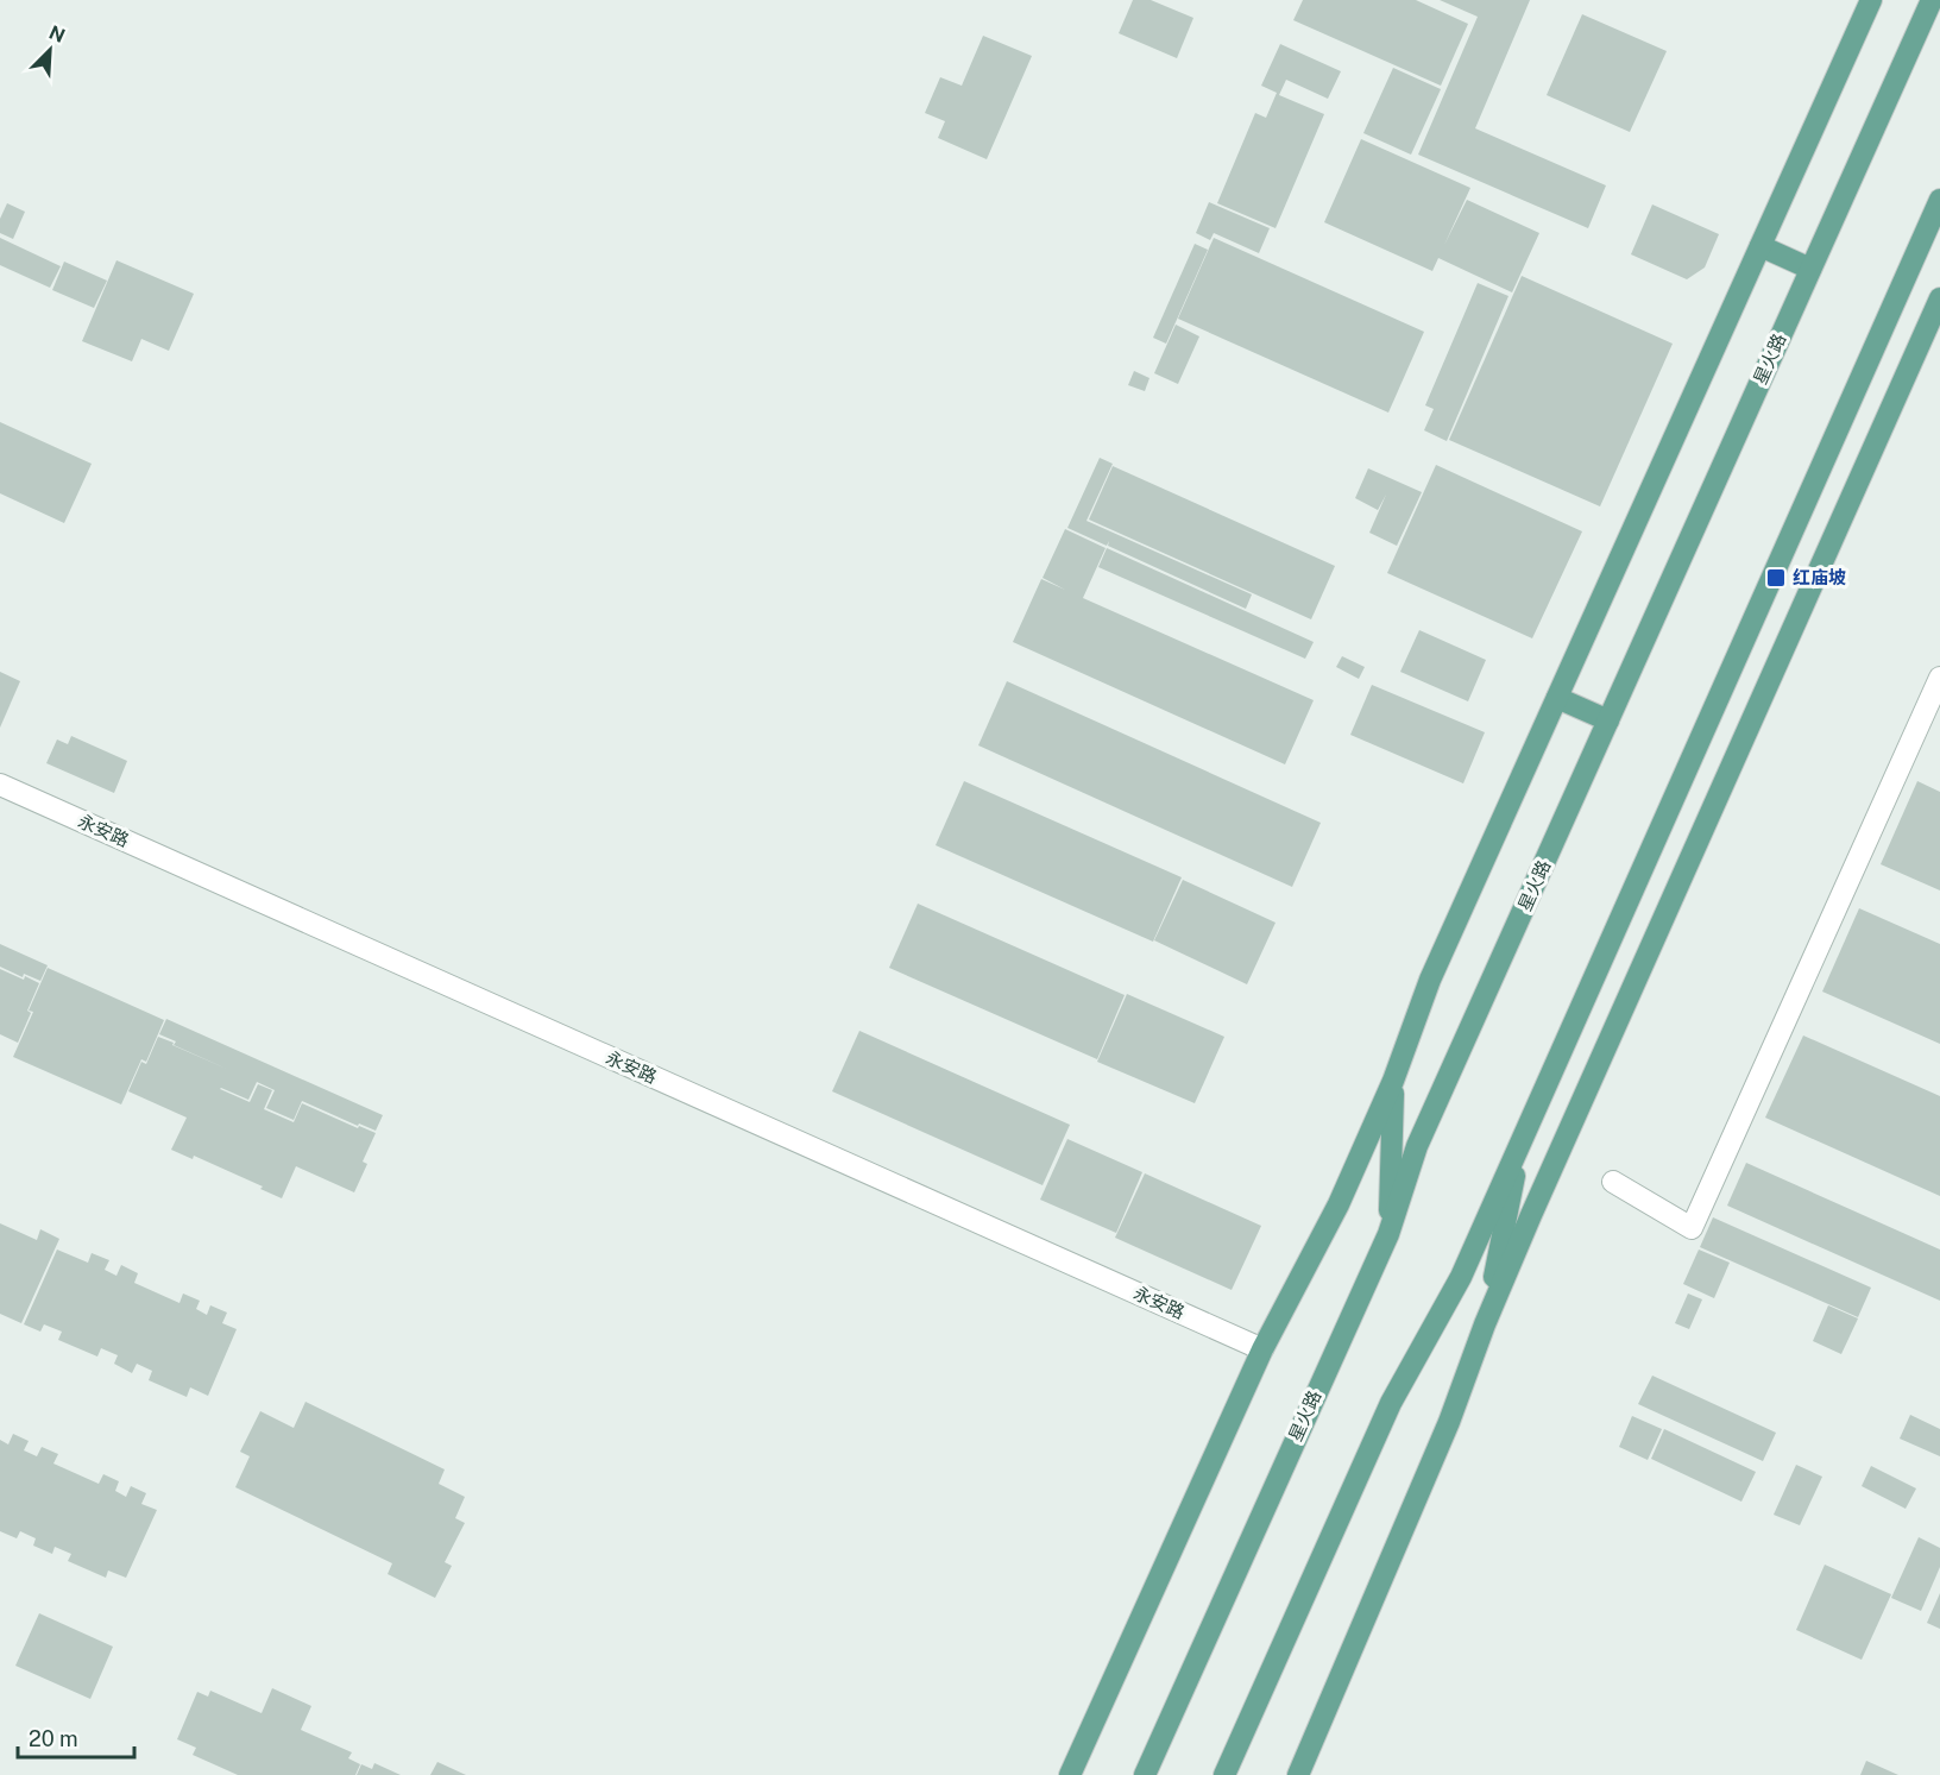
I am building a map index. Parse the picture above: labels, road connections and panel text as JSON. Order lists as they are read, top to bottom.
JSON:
{
  "streets": {
    "main road": ["星火路"],
    "street": ["永安路"]
  },
  "places": {
    "transit": ["红庙坡"]
  },
  "scale_bar": "20 m",
  "north": "top right"
}
